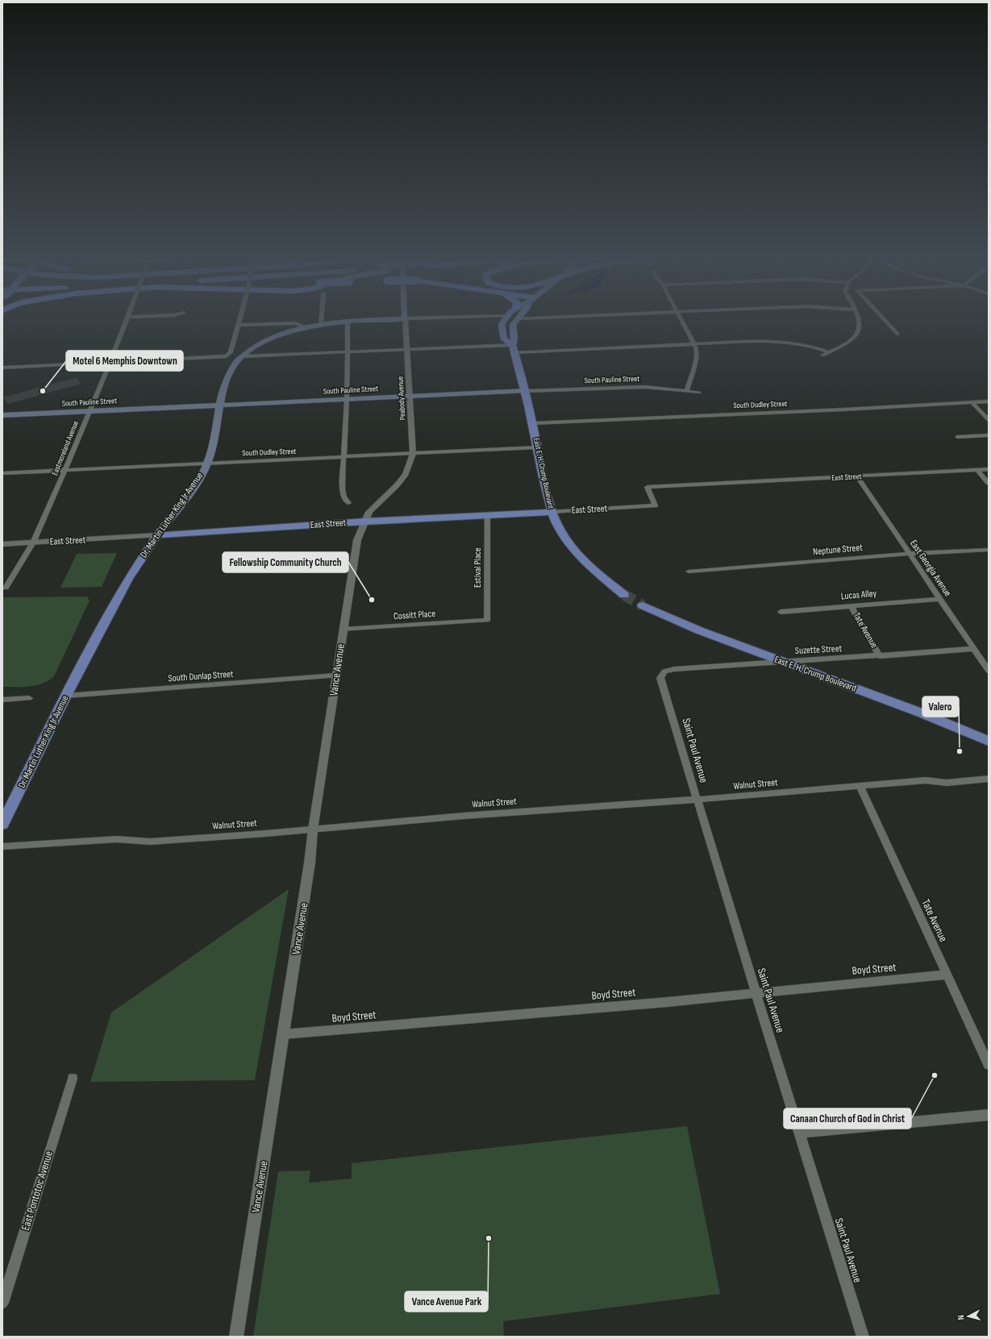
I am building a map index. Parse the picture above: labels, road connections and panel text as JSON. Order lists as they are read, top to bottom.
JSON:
{
  "streets": {
    "main road": [
      "South Pauline Street",
      "East E. H. Crump Boulevard",
      "East Street",
      "Dr. Martin Luther King Jr Avenue"
    ],
    "street": [
      "Peabody Avenue",
      "South Dudley Street",
      "Eastmoreland Avenue",
      "Neptune Street",
      "Estival Place",
      "East Georgia Avenue",
      "Lucas Alley",
      "Cossitt Place",
      "Tate Avenue",
      "Suzette Street",
      "Vance Avenue",
      "South Dunlap Street",
      "Saint Paul Avenue",
      "Walnut Street",
      "Boyd Street",
      "East Pontotoc Avenue"
    ]
  },
  "crossings": [
    ["South Pauline Street", "Peabody Avenue"],
    ["South Pauline Street", "Eastmoreland Avenue"],
    ["South Pauline Street", "East E. H. Crump Boulevard"],
    ["South Pauline Street", "Dr. Martin Luther King Jr Avenue"],
    ["Peabody Avenue", "South Dudley Street"],
    ["Peabody Avenue", "East Street"],
    ["Peabody Avenue", "Dr. Martin Luther King Jr Avenue"],
    ["Peabody Avenue", "Vance Avenue"],
    ["South Dudley Street", "Eastmoreland Avenue"],
    ["South Dudley Street", "East E. H. Crump Boulevard"],
    ["South Dudley Street", "Dr. Martin Luther King Jr Avenue"],
    ["Eastmoreland Avenue", "East Street"],
    ["East E. H. Crump Boulevard", "East Street"],
    ["East E. H. Crump Boulevard", "Suzette Street"],
    ["East Street", "Dr. Martin Luther King Jr Avenue"],
    ["East Street", "Estival Place"],
    ["East Street", "East Georgia Avenue"],
    ["East Street", "Vance Avenue"],
    ["Dr. Martin Luther King Jr Avenue", "South Dunlap Street"],
    ["Neptune Street", "East Georgia Avenue"],
    ["Estival Place", "Cossitt Place"],
    ["East Georgia Avenue", "Lucas Alley"],
    ["East Georgia Avenue", "Suzette Street"],
    ["Lucas Alley", "Tate Avenue"],
    ["Cossitt Place", "Vance Avenue"],
    ["Tate Avenue", "Suzette Street"],
    ["Tate Avenue", "Walnut Street"],
    ["Tate Avenue", "Boyd Street"],
    ["Suzette Street", "Saint Paul Avenue"],
    ["Vance Avenue", "South Dunlap Street"],
    ["Vance Avenue", "Walnut Street"],
    ["Vance Avenue", "Boyd Street"],
    ["Saint Paul Avenue", "Walnut Street"],
    ["Saint Paul Avenue", "Boyd Street"]
  ],
  "places": [
    "Motel 6 Memphis Downtown",
    "Fellowship Community Church",
    "Valero",
    "Canaan Church of God in Christ",
    "Vance Avenue Park"
  ],
  "north": "left"
}
